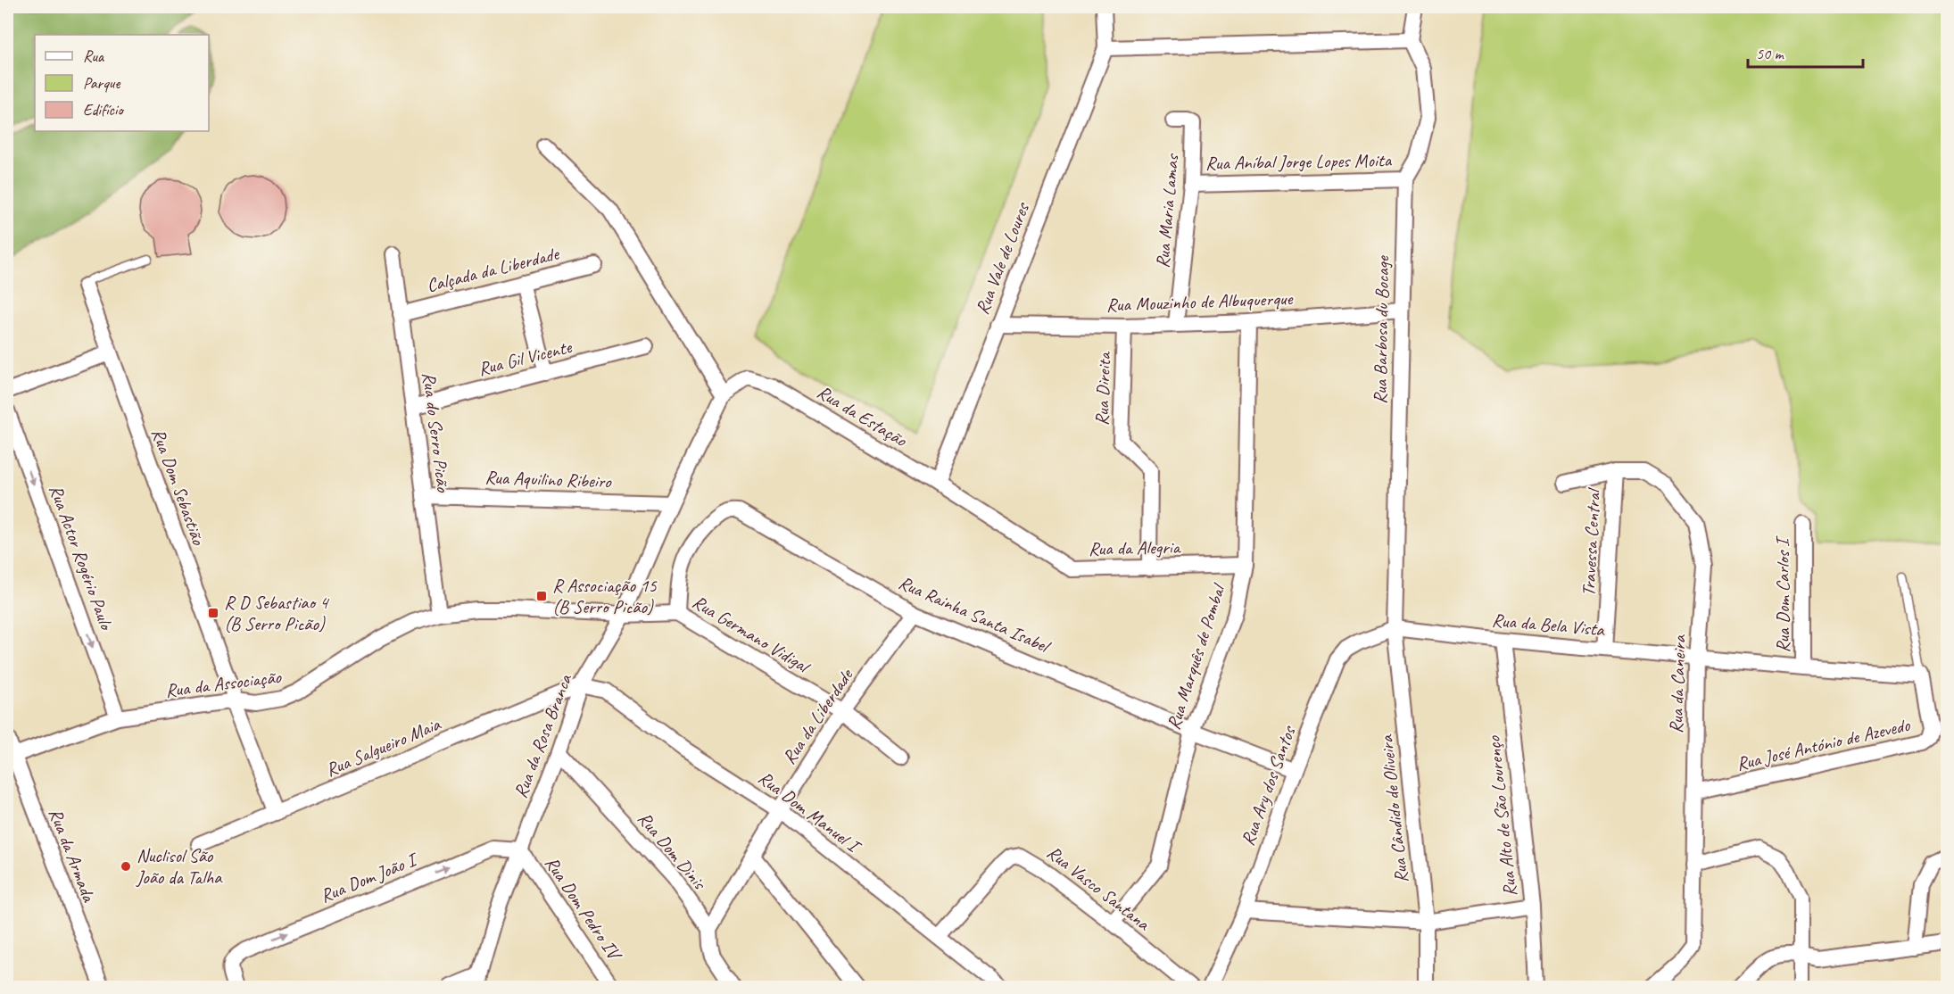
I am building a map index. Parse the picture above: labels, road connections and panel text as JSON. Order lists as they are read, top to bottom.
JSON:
{
  "streets": {
    "street": [
      "Rua Aníbal Jorge Lopes Moita",
      "Rua Maria Lamas",
      "Rua Vale de Loures",
      "Calçada da Liberdade",
      "Rua Mouzinho de Albuquerque",
      "Rua Barbosa du Bocage",
      "Rua Gil Vicente",
      "Rua Direita",
      "Rua da Estação",
      "Rua do Serro Picão",
      "Rua Aquilino Ribeiro",
      "Rua Dom Sebastião",
      "Travessa Central",
      "Rua da Alegria",
      "Rua Actor Rogério Paulo",
      "Rua Dom Carlos I",
      "Rua Rainha Santa Isabel",
      "Rua da Bela Vista",
      "Rua Germano Vidigal",
      "Rua Marquês de Pombal",
      "Rua da Associação",
      "Rua da Caneira",
      "Rua da Liberdade",
      "Rua da Rosa Branca",
      "Rua José António de Azevedo",
      "Rua Salgueiro Maia",
      "Rua Ary dos Santos",
      "Rua Cândido de Oliveira",
      "Rua Dom Manuel I",
      "Rua Alto de São Lourenço",
      "Rua Dom Dinis",
      "Rua da Armada",
      "Rua Dom João I",
      "Rua Vasco Santana",
      "Rua Dom Pedro IV"
    ]
  },
  "crossings": [
    ["Rua Aníbal Jorge Lopes Moita", "Rua Maria Lamas"],
    ["Rua Aníbal Jorge Lopes Moita", "Rua Barbosa du Bocage"],
    ["Rua Maria Lamas", "Rua Mouzinho de Albuquerque"],
    ["Rua Vale de Loures", "Rua Mouzinho de Albuquerque"],
    ["Rua Vale de Loures", "Rua da Estação"],
    ["Calçada da Liberdade", "Rua do Serro Picão"],
    ["Rua Mouzinho de Albuquerque", "Rua Barbosa du Bocage"],
    ["Rua Mouzinho de Albuquerque", "Rua Direita"],
    ["Rua Mouzinho de Albuquerque", "Rua Marquês de Pombal"],
    ["Rua Barbosa du Bocage", "Rua da Bela Vista"],
    ["Rua Barbosa du Bocage", "Rua Ary dos Santos"],
    ["Rua Barbosa du Bocage", "Rua Cândido de Oliveira"],
    ["Rua Gil Vicente", "Rua do Serro Picão"],
    ["Rua Direita", "Rua da Alegria"],
    ["Rua da Estação", "Rua da Alegria"],
    ["Rua da Estação", "Rua da Rosa Branca"],
    ["Rua do Serro Picão", "Rua Aquilino Ribeiro"],
    ["Rua do Serro Picão", "Rua da Associação"],
    ["Rua Aquilino Ribeiro", "Rua da Rosa Branca"],
    ["Rua Dom Sebastião", "Rua da Associação"],
    ["Rua Dom Sebastião", "Rua Salgueiro Maia"],
    ["Travessa Central", "Rua da Bela Vista"],
    ["Travessa Central", "Rua da Caneira"],
    ["Rua da Alegria", "Rua Marquês de Pombal"],
    ["Rua Actor Rogério Paulo", "Rua da Associação"],
    ["Rua Rainha Santa Isabel", "Rua Germano Vidigal"],
    ["Rua Rainha Santa Isabel", "Rua Marquês de Pombal"],
    ["Rua Rainha Santa Isabel", "Rua da Liberdade"],
    ["Rua Rainha Santa Isabel", "Rua Ary dos Santos"],
    ["Rua da Bela Vista", "Rua da Caneira"],
    ["Rua da Bela Vista", "Rua Ary dos Santos"],
    ["Rua da Bela Vista", "Rua Cândido de Oliveira"],
    ["Rua da Bela Vista", "Rua Alto de São Lourenço"],
    ["Rua Germano Vidigal", "Rua da Associação"],
    ["Rua Germano Vidigal", "Rua da Liberdade"],
    ["Rua Germano Vidigal", "Rua da Rosa Branca"],
    ["Rua Marquês de Pombal", "Rua Vasco Santana"],
    ["Rua da Associação", "Rua da Rosa Branca"],
    ["Rua da Associação", "Rua da Armada"],
    ["Rua da Caneira", "Rua José António de Azevedo"],
    ["Rua da Liberdade", "Rua Dom Manuel I"],
    ["Rua da Liberdade", "Rua Dom Dinis"],
    ["Rua da Rosa Branca", "Rua Salgueiro Maia"],
    ["Rua da Rosa Branca", "Rua Dom Manuel I"],
    ["Rua da Rosa Branca", "Rua Dom Dinis"],
    ["Rua da Rosa Branca", "Rua Dom João I"],
    ["Rua da Rosa Branca", "Rua Dom Pedro IV"],
    ["Rua Salgueiro Maia", "Rua Dom Manuel I"],
    ["Rua Ary dos Santos", "Rua Cândido de Oliveira"],
    ["Rua Dom Manuel I", "Rua Vasco Santana"],
    ["Rua Dom João I", "Rua Dom Pedro IV"]
  ],
  "one_way": ["Rua Actor Rogério Paulo", "Rua Dom João I"],
  "places": {
    "transit": ["R Associação 15 (B Serro Picão)", "R D Sebastiao 4 (B Serro Picão)"],
    "other": ["Nuclisol São João da Talha"]
  },
  "legend": ["Rua", "Parque", "Edifício"],
  "scale_bar": "50 m"
}
